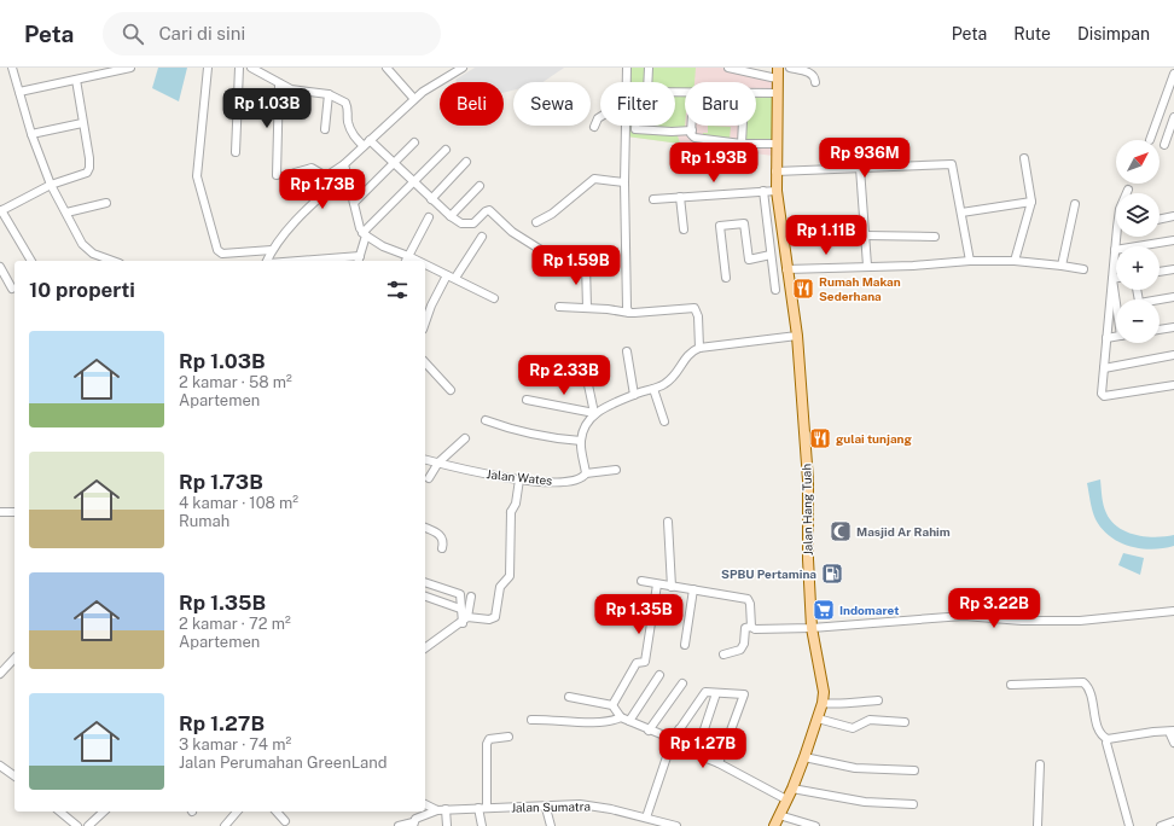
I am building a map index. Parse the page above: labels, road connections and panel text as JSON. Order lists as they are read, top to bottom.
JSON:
{
  "streets": {
    "main road": ["Jalan Hang Tuah"],
    "street": ["Jalan Wates", "Jalan Sumatra"]
  },
  "places": {
    "restaurant": ["Rumah Makan Sederhana", "gulai tunjang"],
    "mosque": ["Masjid Ar Rahim"],
    "fuel station": ["SPBU Pertamina"],
    "supermarket": ["Indomaret"]
  },
  "north": "top right",
  "page": {
    "header": "Peta",
    "search": "Cari di sini",
    "nav": ["Peta", "Rute", "Disimpan"],
    "chip": [
      "Beli",
      "Sewa",
      "Filter",
      "Baru"
    ],
    "price": [
      "Rp 1.03B",
      "Rp 936M",
      "Rp 1.93B",
      "Rp 1.73B",
      "Rp 1.11B",
      "Rp 1.59B",
      "Rp 2.33B",
      "Rp 3.22B",
      "Rp 1.35B",
      "Rp 1.27B"
    ],
    "map_buttons": ["+", "−"],
    "heading": "10 properti",
    "list": [
      {
        "name": "Rp 1.03B",
        "note": "2 kamar · 58 m² · Apartemen"
      },
      {
        "name": "Rp 1.73B",
        "note": "4 kamar · 108 m² · Rumah"
      },
      {
        "name": "Rp 1.35B",
        "note": "2 kamar · 72 m² · Apartemen"
      },
      {
        "name": "Rp 1.27B",
        "note": "3 kamar · 74 m² · Jalan Perumahan GreenLand"
      }
    ]
  }
}
